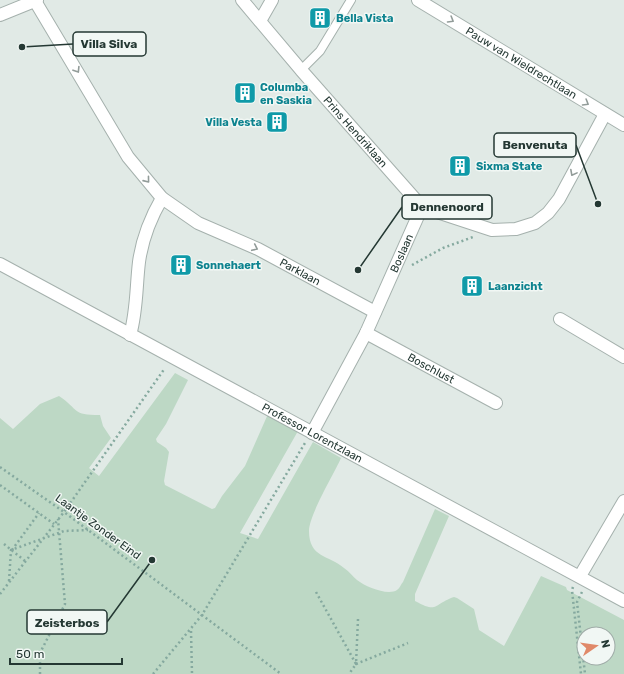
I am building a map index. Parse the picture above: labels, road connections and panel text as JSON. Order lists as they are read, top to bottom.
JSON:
{
  "streets": {
    "street": [
      "Pauw van Wieldrechtlaan",
      "Prins Hendriklaan",
      "Boslaan",
      "Parklaan",
      "Boschlust",
      "Professor Lorentzlaan"
    ],
    "path": ["Laantje Zonder Eind"]
  },
  "crossings": [
    ["Prins Hendriklaan", "Boslaan"],
    ["Boslaan", "Parklaan"],
    ["Boslaan", "Boschlust"],
    ["Boslaan", "Professor Lorentzlaan"]
  ],
  "one_way": ["Pauw van Wieldrechtlaan", "Parklaan"],
  "places": {
    "building": [
      "Bella Vista",
      "Columba en Saskia",
      "Villa Vesta",
      "Sixma State",
      "Sonnehaert",
      "Laanzicht"
    ],
    "other": [
      "Villa Silva",
      "Benvenuta",
      "Dennenoord",
      "Zeisterbos"
    ]
  },
  "scale_bar": "50 m",
  "north": "right"
}
